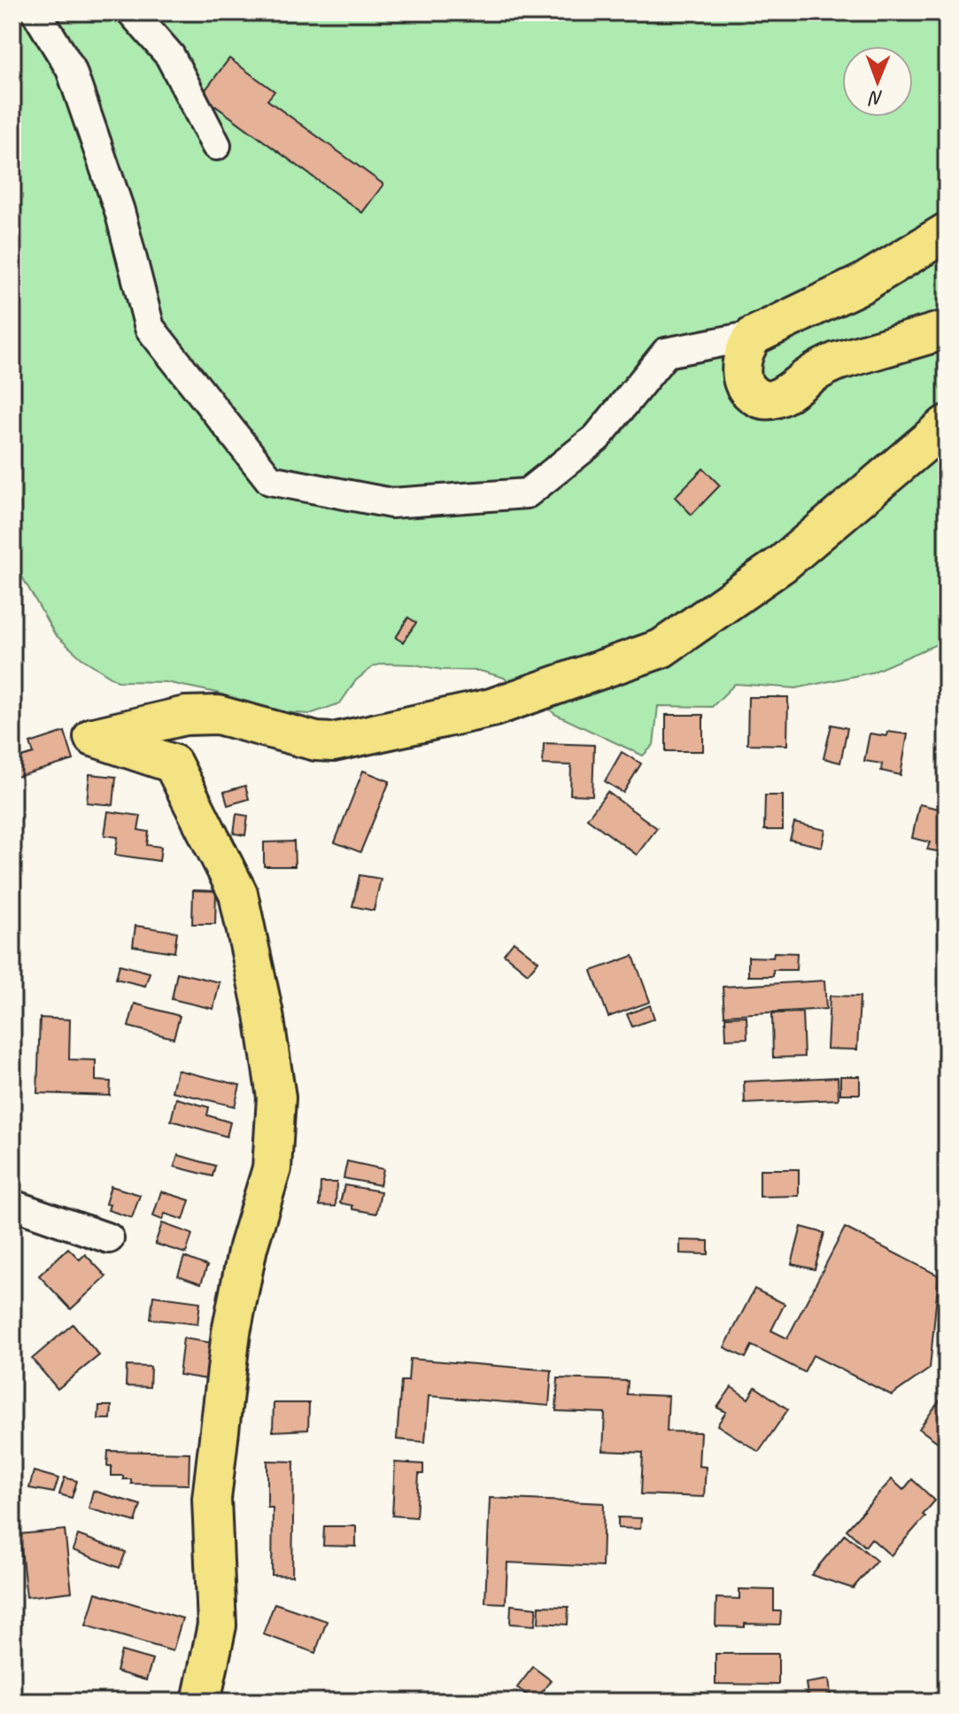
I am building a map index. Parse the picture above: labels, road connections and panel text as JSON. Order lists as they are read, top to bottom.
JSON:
{
  "north": "bottom"
}
